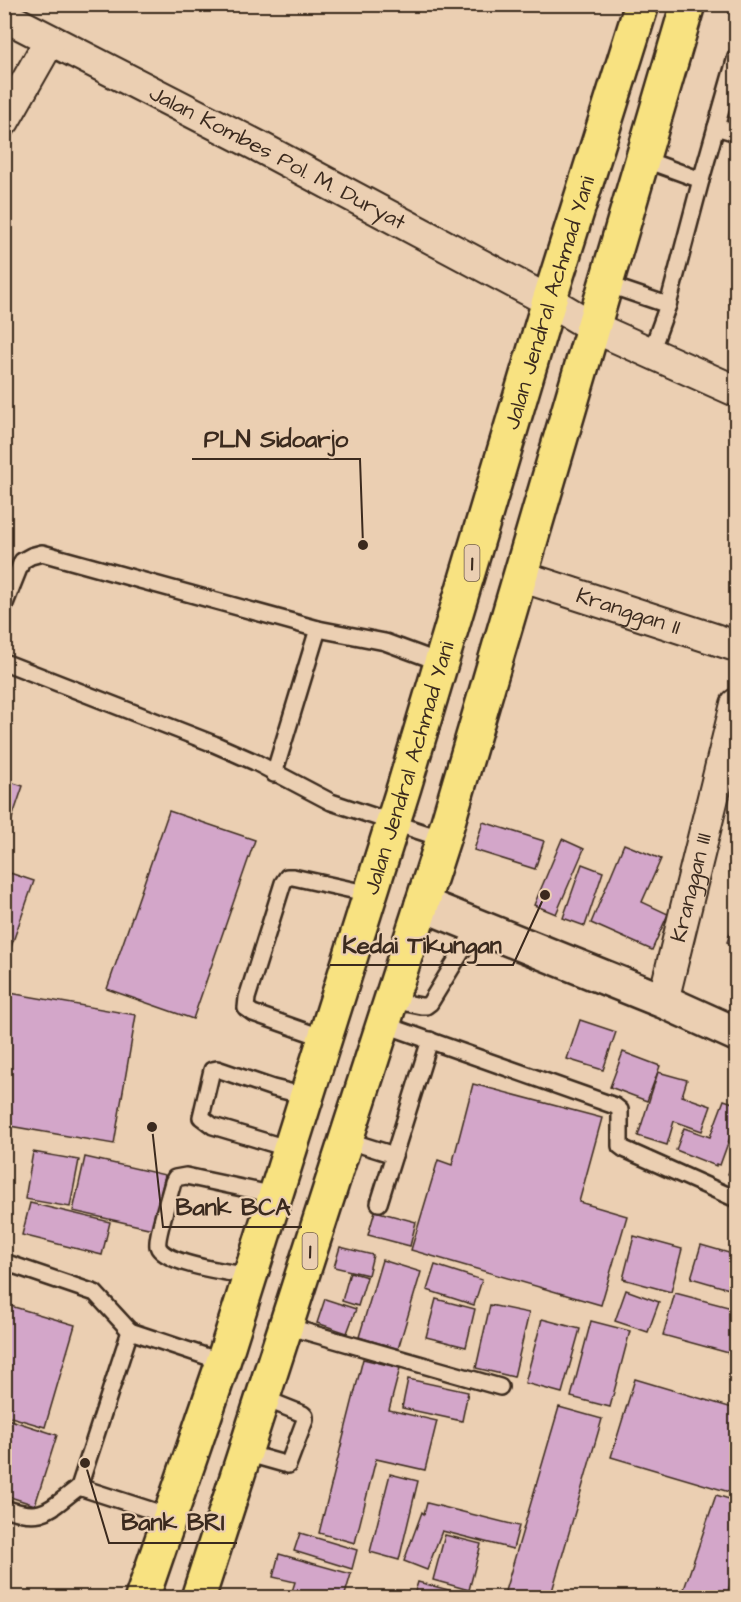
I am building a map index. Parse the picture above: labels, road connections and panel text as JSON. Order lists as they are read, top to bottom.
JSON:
{
  "streets": {
    "highway": ["Jalan Jendral Achmad Yani", "1"],
    "street": ["Jalan Kombes Pol. M. Duryat", "Kranggan II", "Kranggan III"]
  },
  "crossings": [
    ["Jalan Kombes Pol. M. Duryat", "Jalan Jendral Achmad Yani"],
    ["Jalan Kombes Pol. M. Duryat", "1"],
    ["1", "Kranggan II"]
  ],
  "places": [
    "PLN Sidoarjo",
    "Kedai Tikungan",
    "Bank BCA",
    "Bank BRI"
  ]
}
